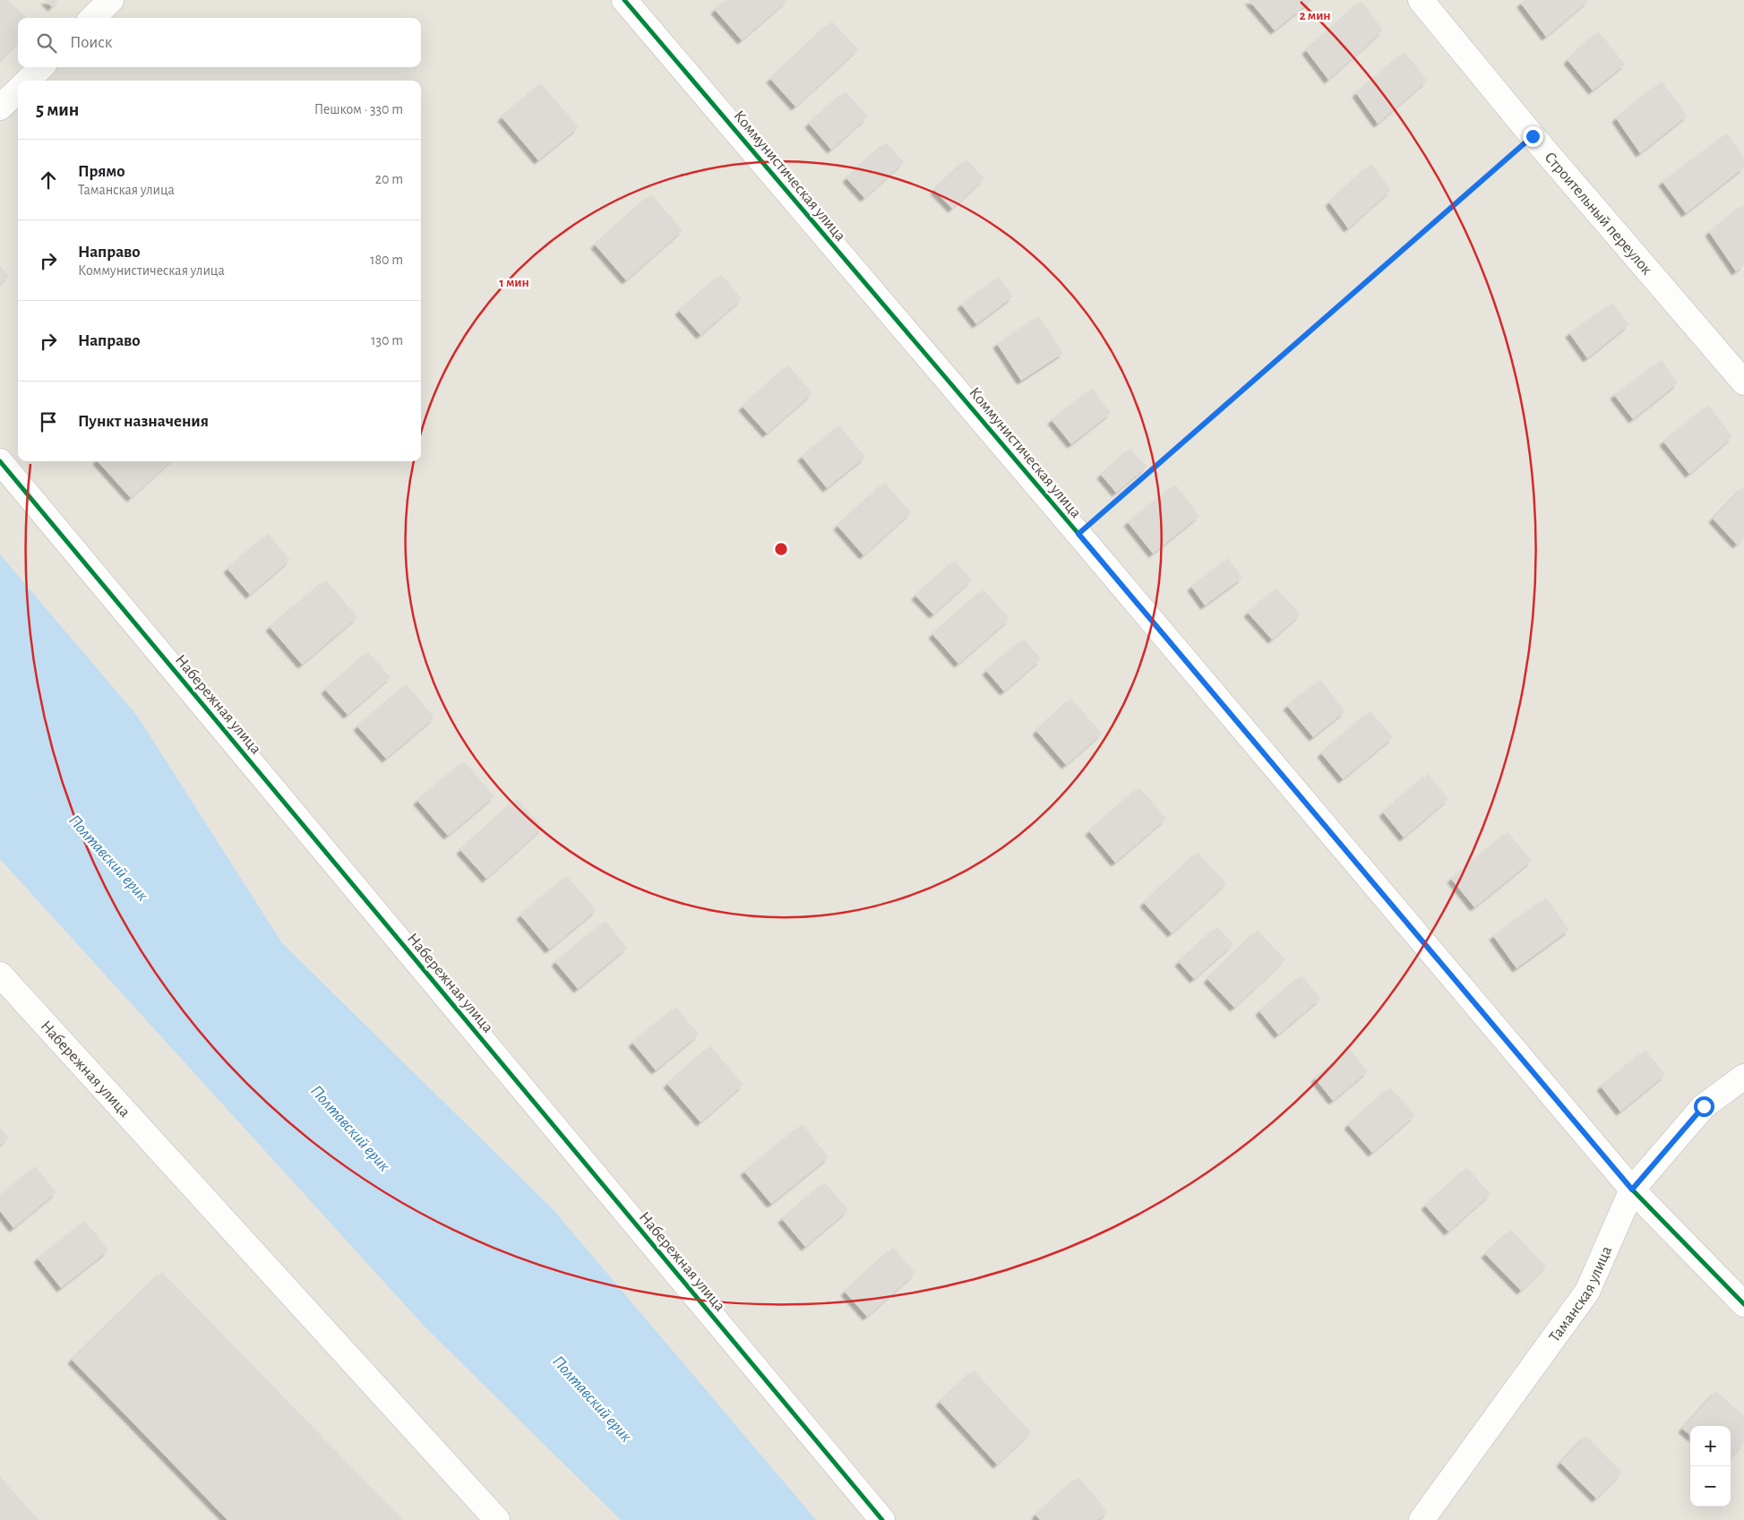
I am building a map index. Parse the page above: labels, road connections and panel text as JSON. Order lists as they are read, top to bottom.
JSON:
{
  "streets": {
    "street": [
      "Коммунистическая улица",
      "Строительный переулок",
      "Набережная улица",
      "Таманская улица"
    ]
  },
  "crossings": [
    ["Коммунистическая улица", "Таманская улица"]
  ],
  "water": ["Полтавский ерик"],
  "page": {
    "search": "Поиск",
    "heading": ["5 мин", "Пешком · 330 m"],
    "list": [
      ["Прямо", "Таманская улица", "20 m"],
      ["Направо", "Коммунистическая улица", "180 m"],
      ["Направо", "130 m"],
      "Пункт назначения"
    ],
    "map_buttons": ["+", "−"]
  },
  "rings": ["2 мин", "1 мин"]
}
